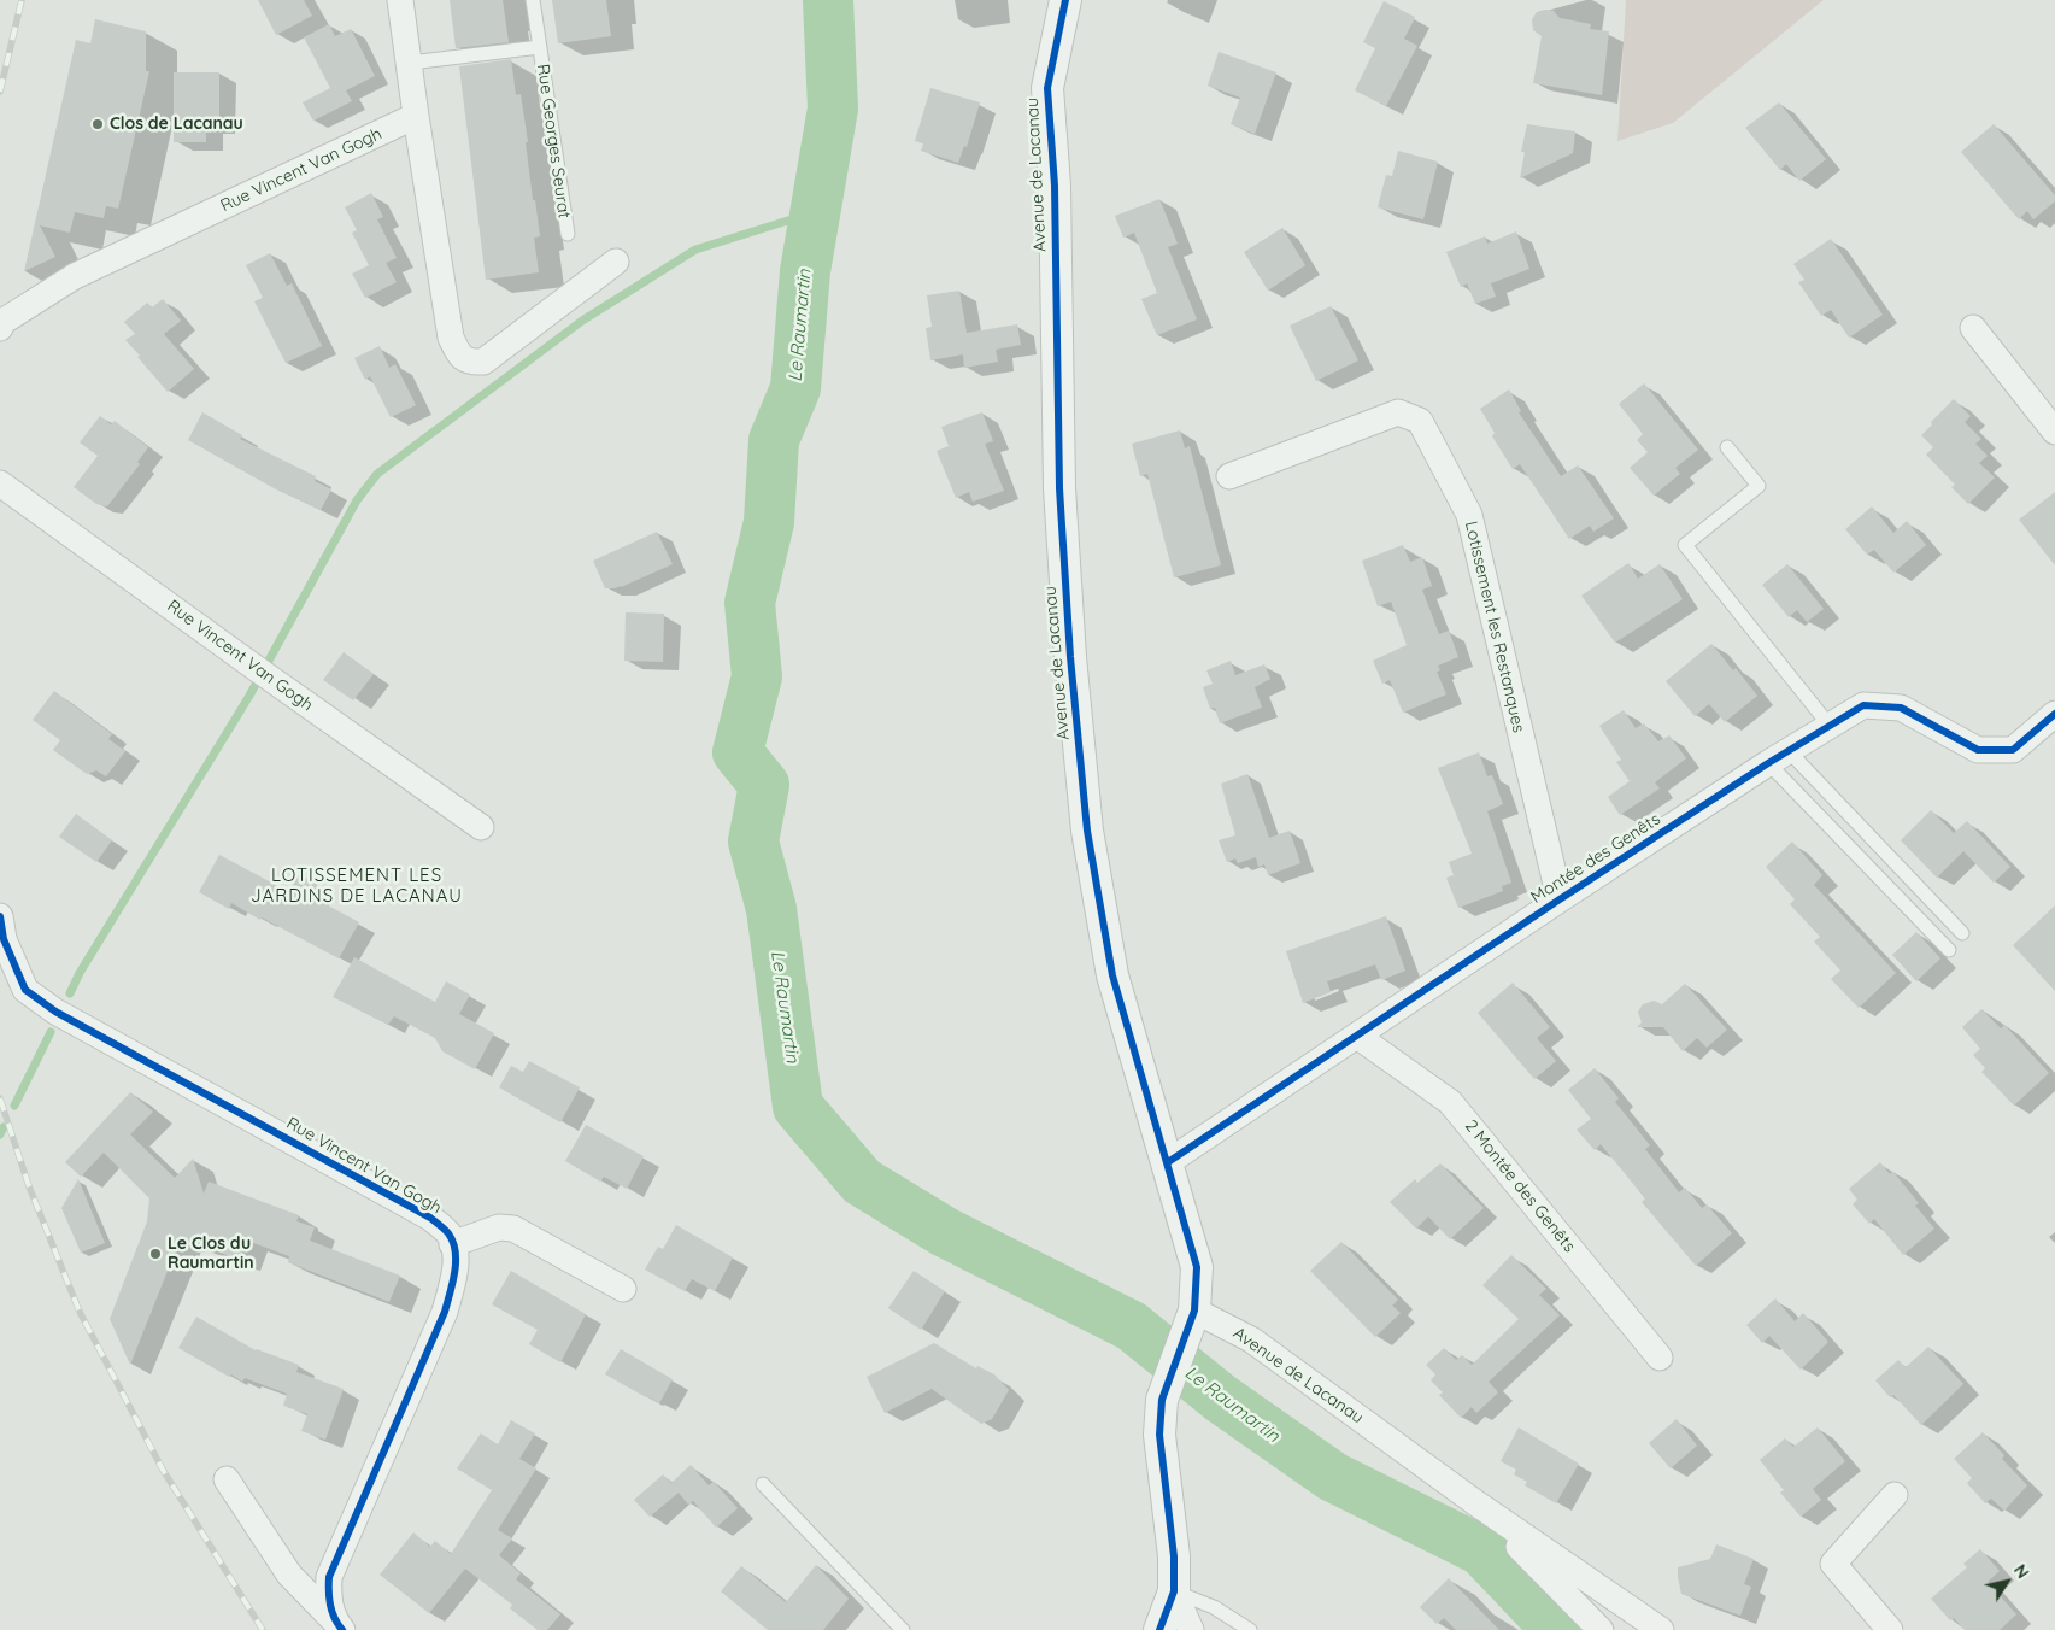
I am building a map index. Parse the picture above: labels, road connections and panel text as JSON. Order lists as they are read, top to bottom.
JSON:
{
  "streets": {
    "street": [
      "Rue Vincent Van Gogh",
      "Avenue de Lacanau",
      "Lotissement les Restanques",
      "Montée des Genêts",
      "2 Montée des Genêts"
    ],
    "lane": ["Rue Georges Seurat"]
  },
  "crossings": [
    ["Avenue de Lacanau", "Montée des Genêts"],
    ["Lotissement les Restanques", "Montée des Genêts"],
    ["Montée des Genêts", "2 Montée des Genêts"]
  ],
  "districts": ["LOTISSEMENT LES JARDINS DE LACANAU"],
  "water": ["Le Raumartin"],
  "places": ["Clos de Lacanau", "Le Clos du Raumartin"],
  "north": "top right"
}
